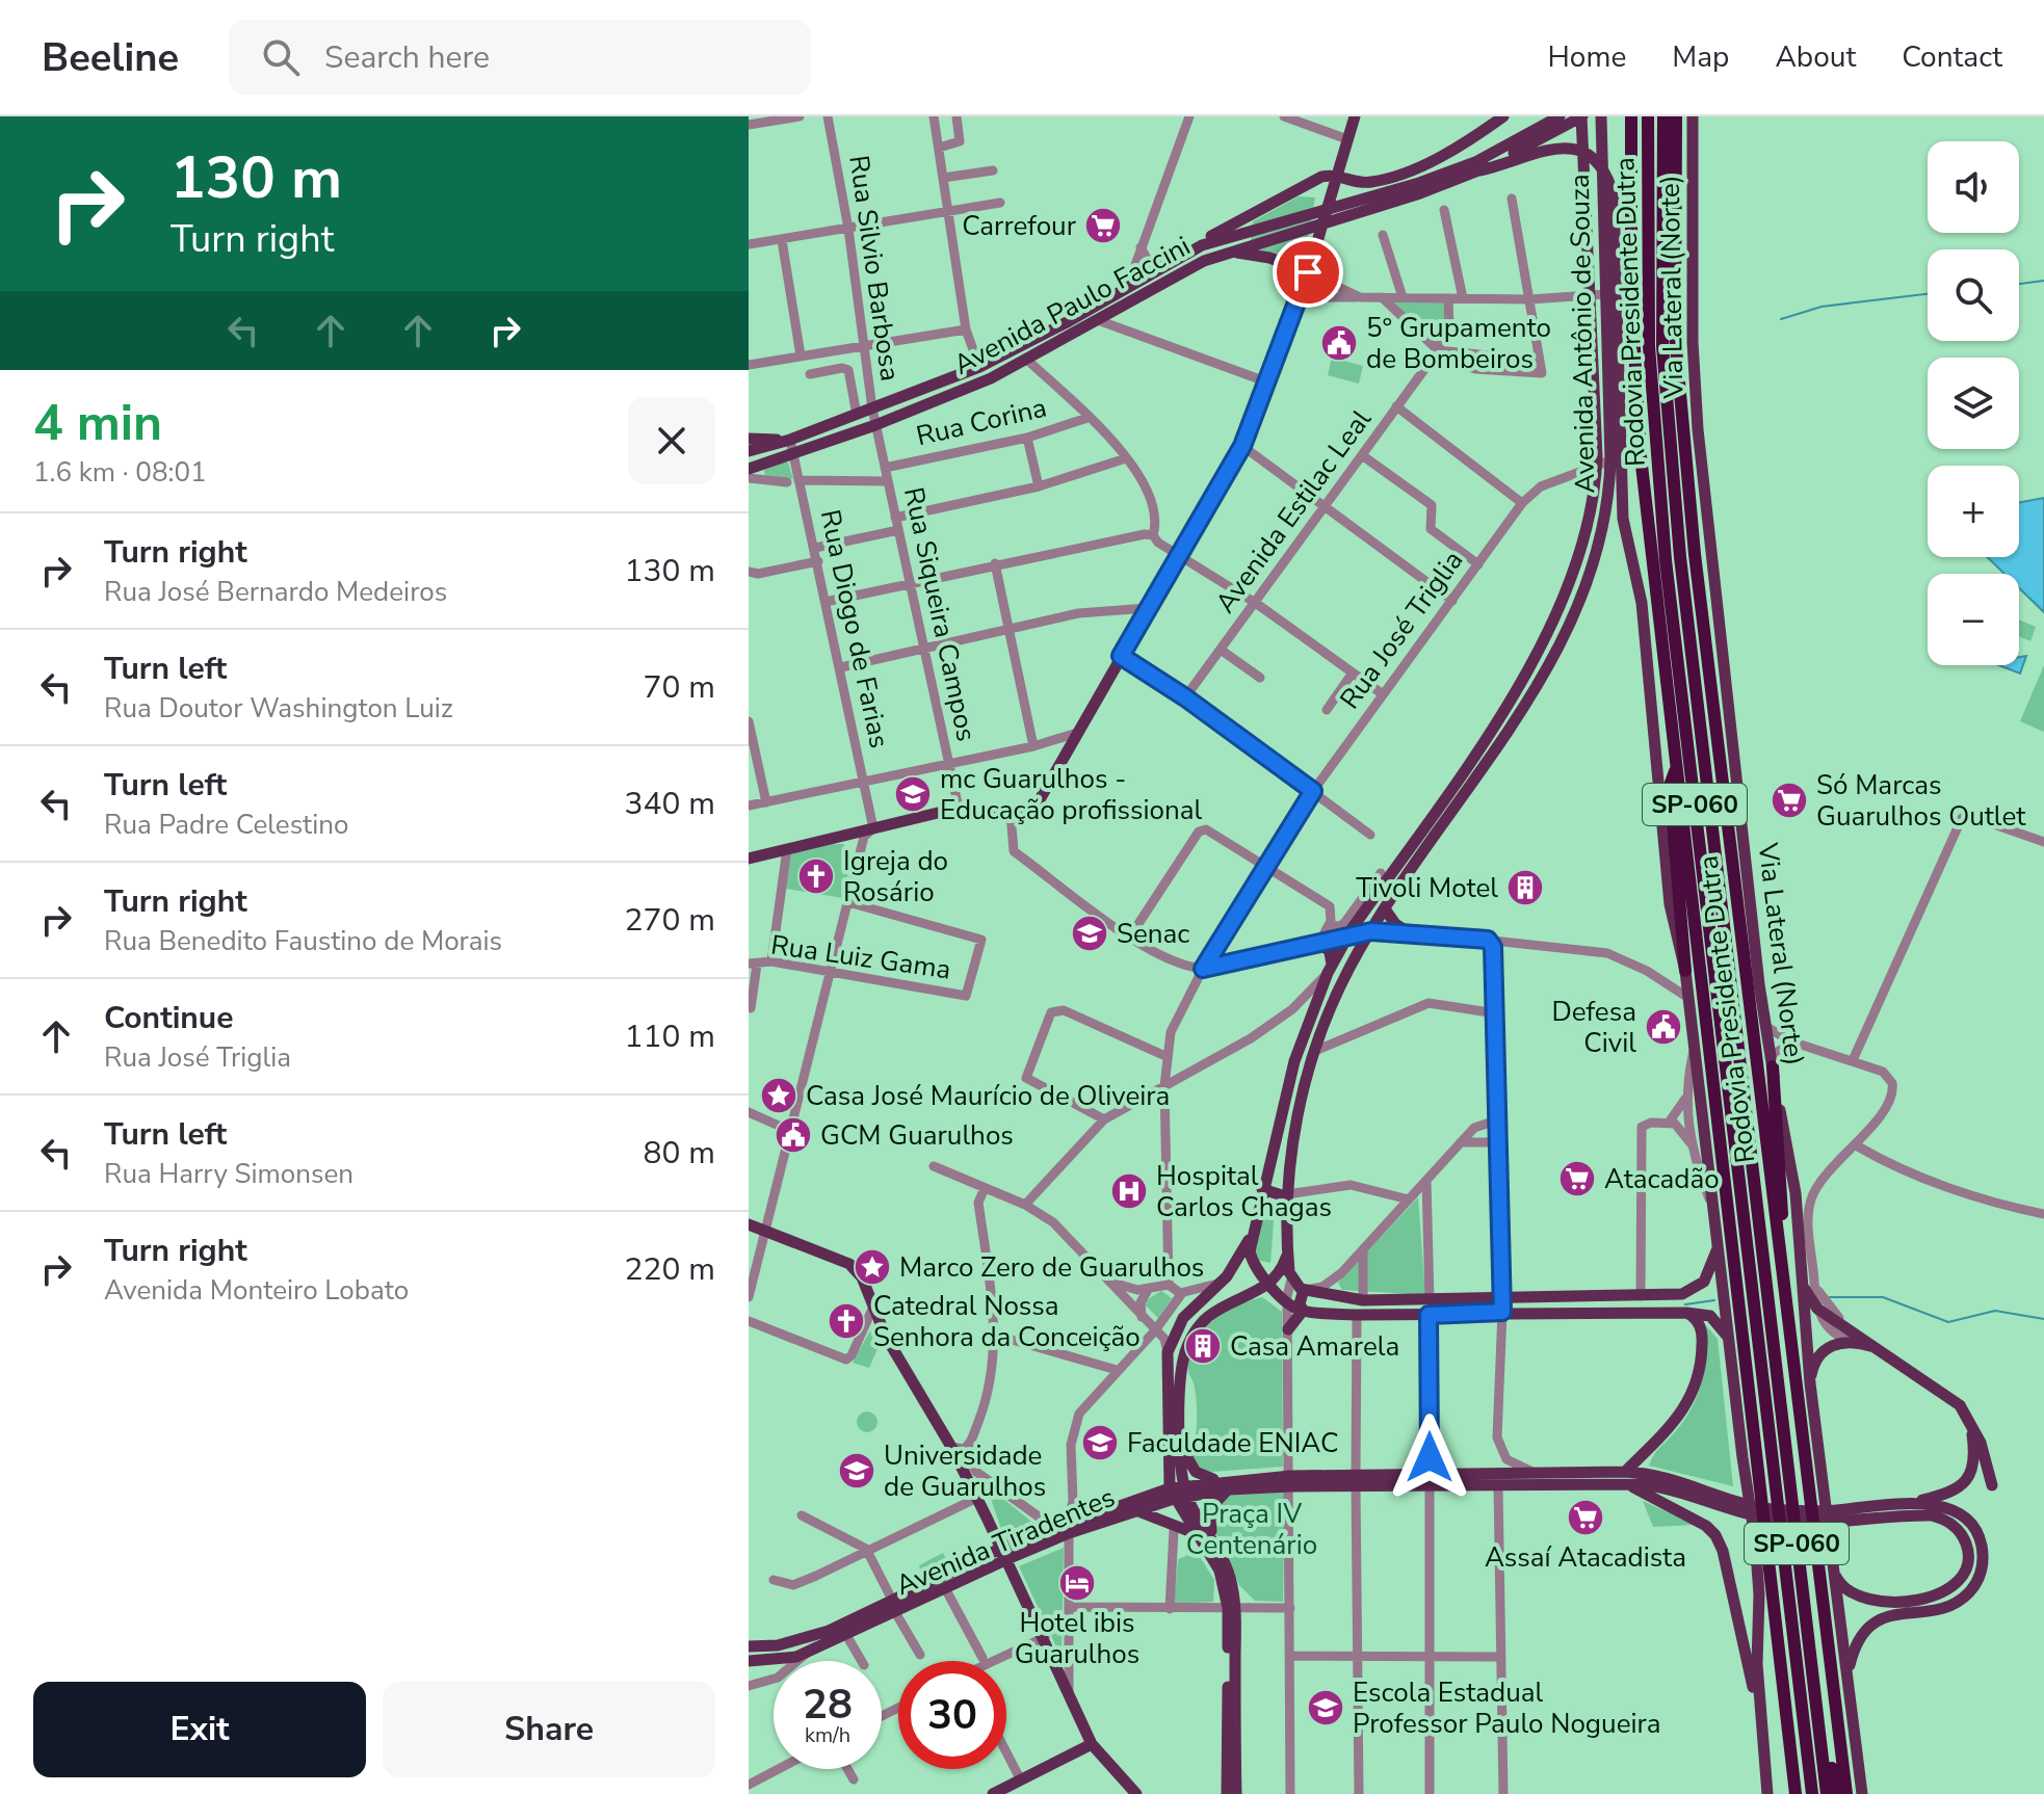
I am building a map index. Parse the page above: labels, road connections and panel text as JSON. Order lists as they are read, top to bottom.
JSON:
{
  "streets": {
    "highway": ["Rodovia Presidente Dutra", "SP-060"],
    "main road": [
      "Via Lateral (Norte)",
      "Avenida Paulo Faccini",
      "Avenida Antônio de Souza",
      "Avenida Tiradentes"
    ],
    "street": [
      "Rua Silvio Barbosa",
      "Rua Corina",
      "Avenida Estilac Leal",
      "Rua Siqueira Campos",
      "Rua Diogo de Farias",
      "Rua José Triglia",
      "Rua Luiz Gama"
    ]
  },
  "crossings": [
    ["Rua Silvio Barbosa", "Avenida Paulo Faccini"],
    ["Rua Silvio Barbosa", "Rua Siqueira Campos"],
    ["Avenida Paulo Faccini", "Rua Siqueira Campos"],
    ["Avenida Paulo Faccini", "Rua Diogo de Farias"],
    ["Rodovia Presidente Dutra", "SP-060"],
    ["Avenida Antônio de Souza", "Rua José Triglia"],
    ["Avenida Antônio de Souza", "Avenida Tiradentes"],
    ["Rua Corina", "Rua Siqueira Campos"]
  ],
  "parks": ["Praça IV Centenário"],
  "places": {
    "supermarket": [
      "Carrefour",
      "Só Marcas Guarulhos Outlet",
      "Atacadão",
      "Assaí Atacadista"
    ],
    "public building": ["5° Grupamento de Bombeiros", "Defesa Civil", "GCM Guarulhos"],
    "school or university": [
      "mc Guarulhos - Educação profissional",
      "Senac",
      "Faculdade ENIAC",
      "Universidade de Guarulhos",
      "Escola Estadual Professor Paulo Nogueira"
    ],
    "church": ["Igreja do Rosário", "Catedral Nossa Senhora da Conceição"],
    "building": ["Tivoli Motel", "Casa Amarela"],
    "place": ["Casa José Maurício de Oliveira", "Marco Zero de Guarulhos"],
    "hospital": ["Hospital Carlos Chagas"],
    "hotel": ["Hotel ibis Guarulhos"]
  },
  "page": {
    "header": "Beeline",
    "search": "Search here",
    "nav": [
      "Home",
      "Map",
      "About",
      "Contact"
    ],
    "turn": ["130 m", "Turn right"],
    "map_buttons": ["+", "−"],
    "heading": ["4 min", "1.6 km · 08:01"],
    "list": [
      {
        "name": "Turn right",
        "note": "Rua José Bernardo Medeiros",
        "value": "130 m"
      },
      {
        "name": "Turn left",
        "note": "Rua Doutor Washington Luiz",
        "value": "70 m"
      },
      {
        "name": "Turn left",
        "note": "Rua Padre Celestino",
        "value": "340 m"
      },
      {
        "name": "Turn right",
        "note": "Rua Benedito Faustino de Morais",
        "value": "270 m"
      },
      {
        "name": "Continue",
        "note": "Rua José Triglia",
        "value": "110 m"
      },
      {
        "name": "Turn left",
        "note": "Rua Harry Simonsen",
        "value": "80 m"
      },
      {
        "name": "Turn right",
        "note": "Avenida Monteiro Lobato",
        "value": "220 m"
      }
    ],
    "speed": "28 km/h",
    "limit": "30",
    "buttons": ["Exit", "Share"]
  }
}
